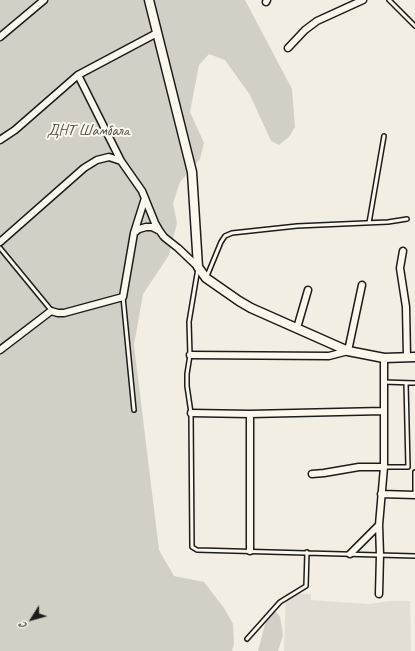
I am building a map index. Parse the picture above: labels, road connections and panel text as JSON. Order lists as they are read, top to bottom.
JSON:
{
  "parks": ["ДНТ Шамбала"],
  "north": "bottom left"
}
